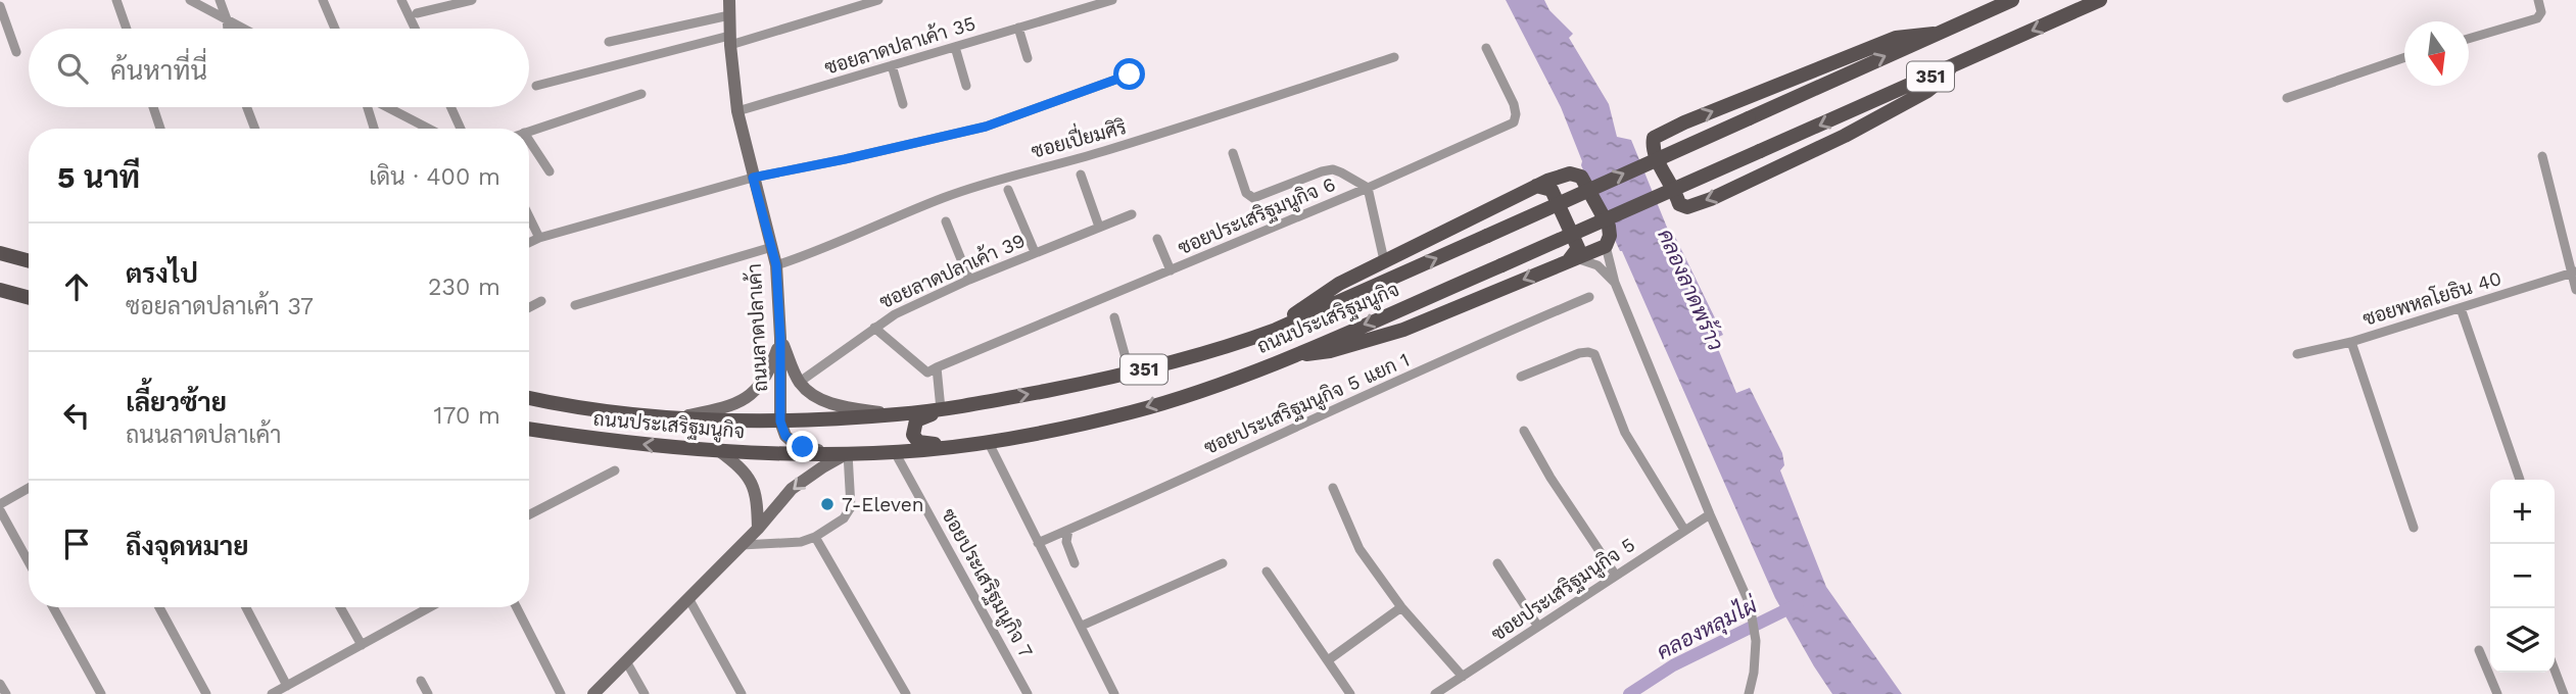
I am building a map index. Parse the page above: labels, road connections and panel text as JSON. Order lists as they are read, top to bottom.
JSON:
{
  "streets": {
    "main road": ["351", "ถนนประเสริฐมนูกิจ", "ถนนลาดปลาเค้า"],
    "street": [
      "ซอยลาดปลาเค้า 35",
      "ซอยเปี่ยมศิริ",
      "ซอยประเสริฐมนูกิจ 6",
      "ซอยลาดปลาเค้า 39",
      "ซอยพหลโยธิน 40",
      "ซอยประเสริฐมนูกิจ 5 แยก 1",
      "ซอยประเสริฐมนูกิจ 7",
      "ซอยประเสริฐมนูกิจ 5"
    ]
  },
  "crossings": [
    ["ซอยลาดปลาเค้า 35", "ถนนลาดปลาเค้า"],
    ["ซอยเปี่ยมศิริ", "ถนนลาดปลาเค้า"],
    ["ถนนประเสริฐมนูกิจ", "ถนนลาดปลาเค้า"],
    ["ถนนประเสริฐมนูกิจ", "ซอยประเสริฐมนูกิจ 7"]
  ],
  "water": ["คลองลาดพร้าว", "คลองหลุมไผ่"],
  "places": ["7-Eleven"],
  "north": "bottom",
  "page": {
    "search": "ค้นหาที่นี่",
    "heading": ["5 นาที", "เดิน · 400 m"],
    "list": [
      ["ตรงไป", "ซอยลาดปลาเค้า 37", "230 m"],
      ["เลี้ยวซ้าย", "ถนนลาดปลาเค้า", "170 m"],
      "ถึงจุดหมาย"
    ],
    "map_buttons": ["+", "−"]
  }
}
